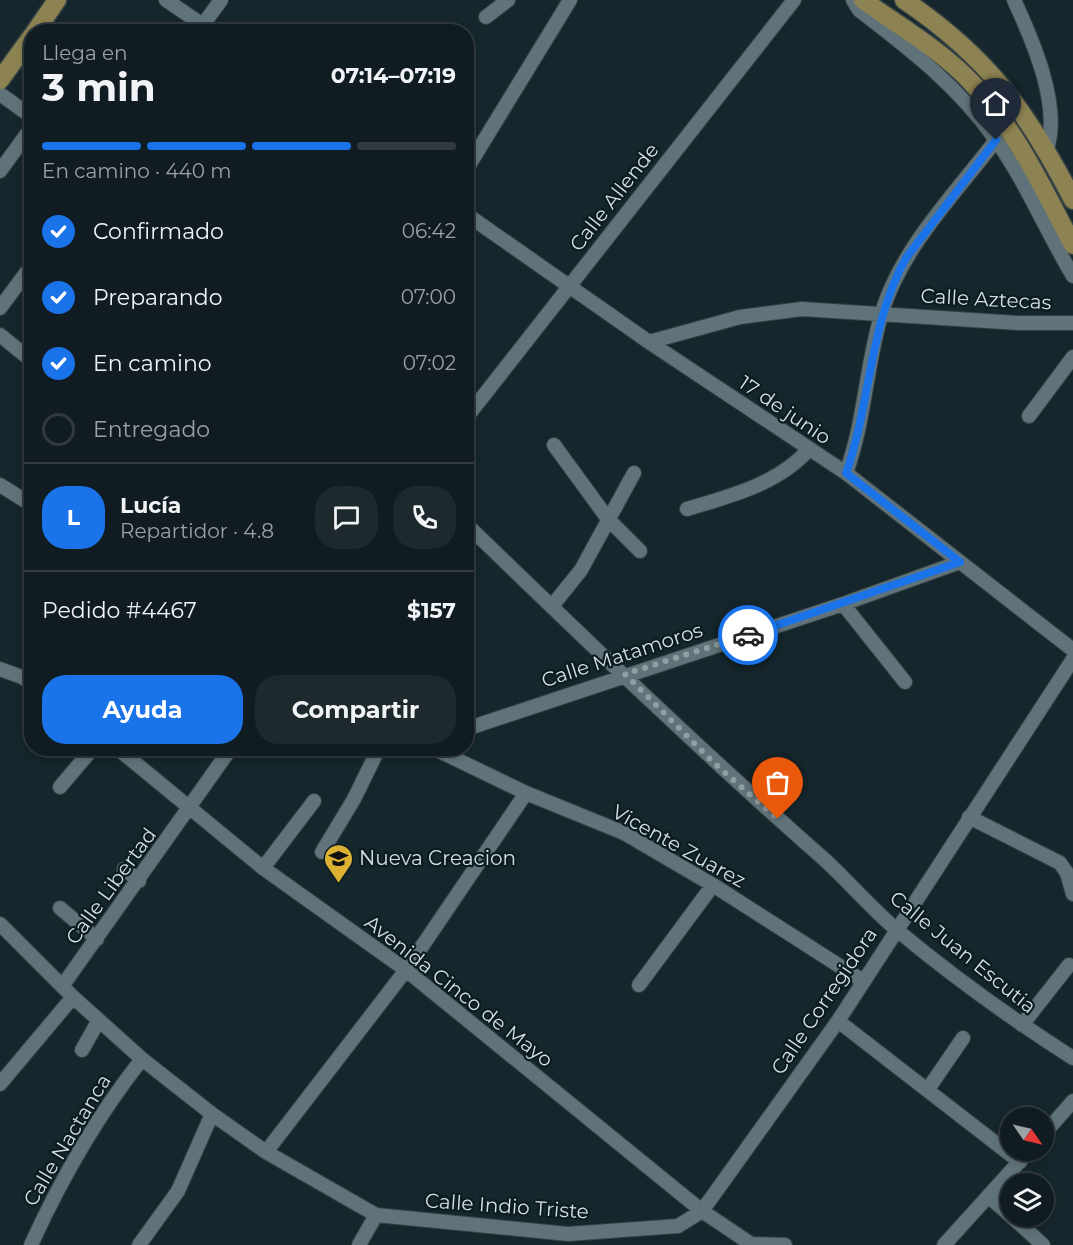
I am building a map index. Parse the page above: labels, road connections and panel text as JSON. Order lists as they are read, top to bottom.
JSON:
{
  "streets": {
    "street": [
      "Calle Allende",
      "Calle Aztecas",
      "17 de junio",
      "Calle Matamoros",
      "Vicente Zuarez",
      "Calle Libertad",
      "Calle Juan Escutia",
      "Avenida Cinco de Mayo",
      "Calle Corregidora",
      "Calle Nactanca",
      "Calle Indio Triste"
    ]
  },
  "crossings": [
    ["Calle Allende", "17 de junio"],
    ["Calle Aztecas", "17 de junio"],
    ["17 de junio", "Calle Matamoros"],
    ["Calle Matamoros", "Calle Juan Escutia"],
    ["Vicente Zuarez", "Calle Corregidora"],
    ["Calle Libertad", "Avenida Cinco de Mayo"],
    ["Calle Juan Escutia", "Calle Corregidora"],
    ["Avenida Cinco de Mayo", "Calle Corregidora"],
    ["Avenida Cinco de Mayo", "Calle Indio Triste"],
    ["Calle Corregidora", "Calle Indio Triste"]
  ],
  "places": {
    "school or university": ["Nueva Creacion"]
  },
  "north": "bottom right",
  "page": {
    "heading": ["3 min", "Llega en", "07:14–07:19"],
    "panel": [
      "Lucía",
      "Repartidor · 4.8",
      "Pedido #4467",
      "$157"
    ],
    "bar": "En camino · 440 m",
    "list": [
      ["Confirmado", "06:42"],
      ["Preparando", "07:00"],
      ["En camino", "07:02"],
      "Entregado"
    ],
    "round": "L",
    "buttons": ["Ayuda", "Compartir"]
  }
}
